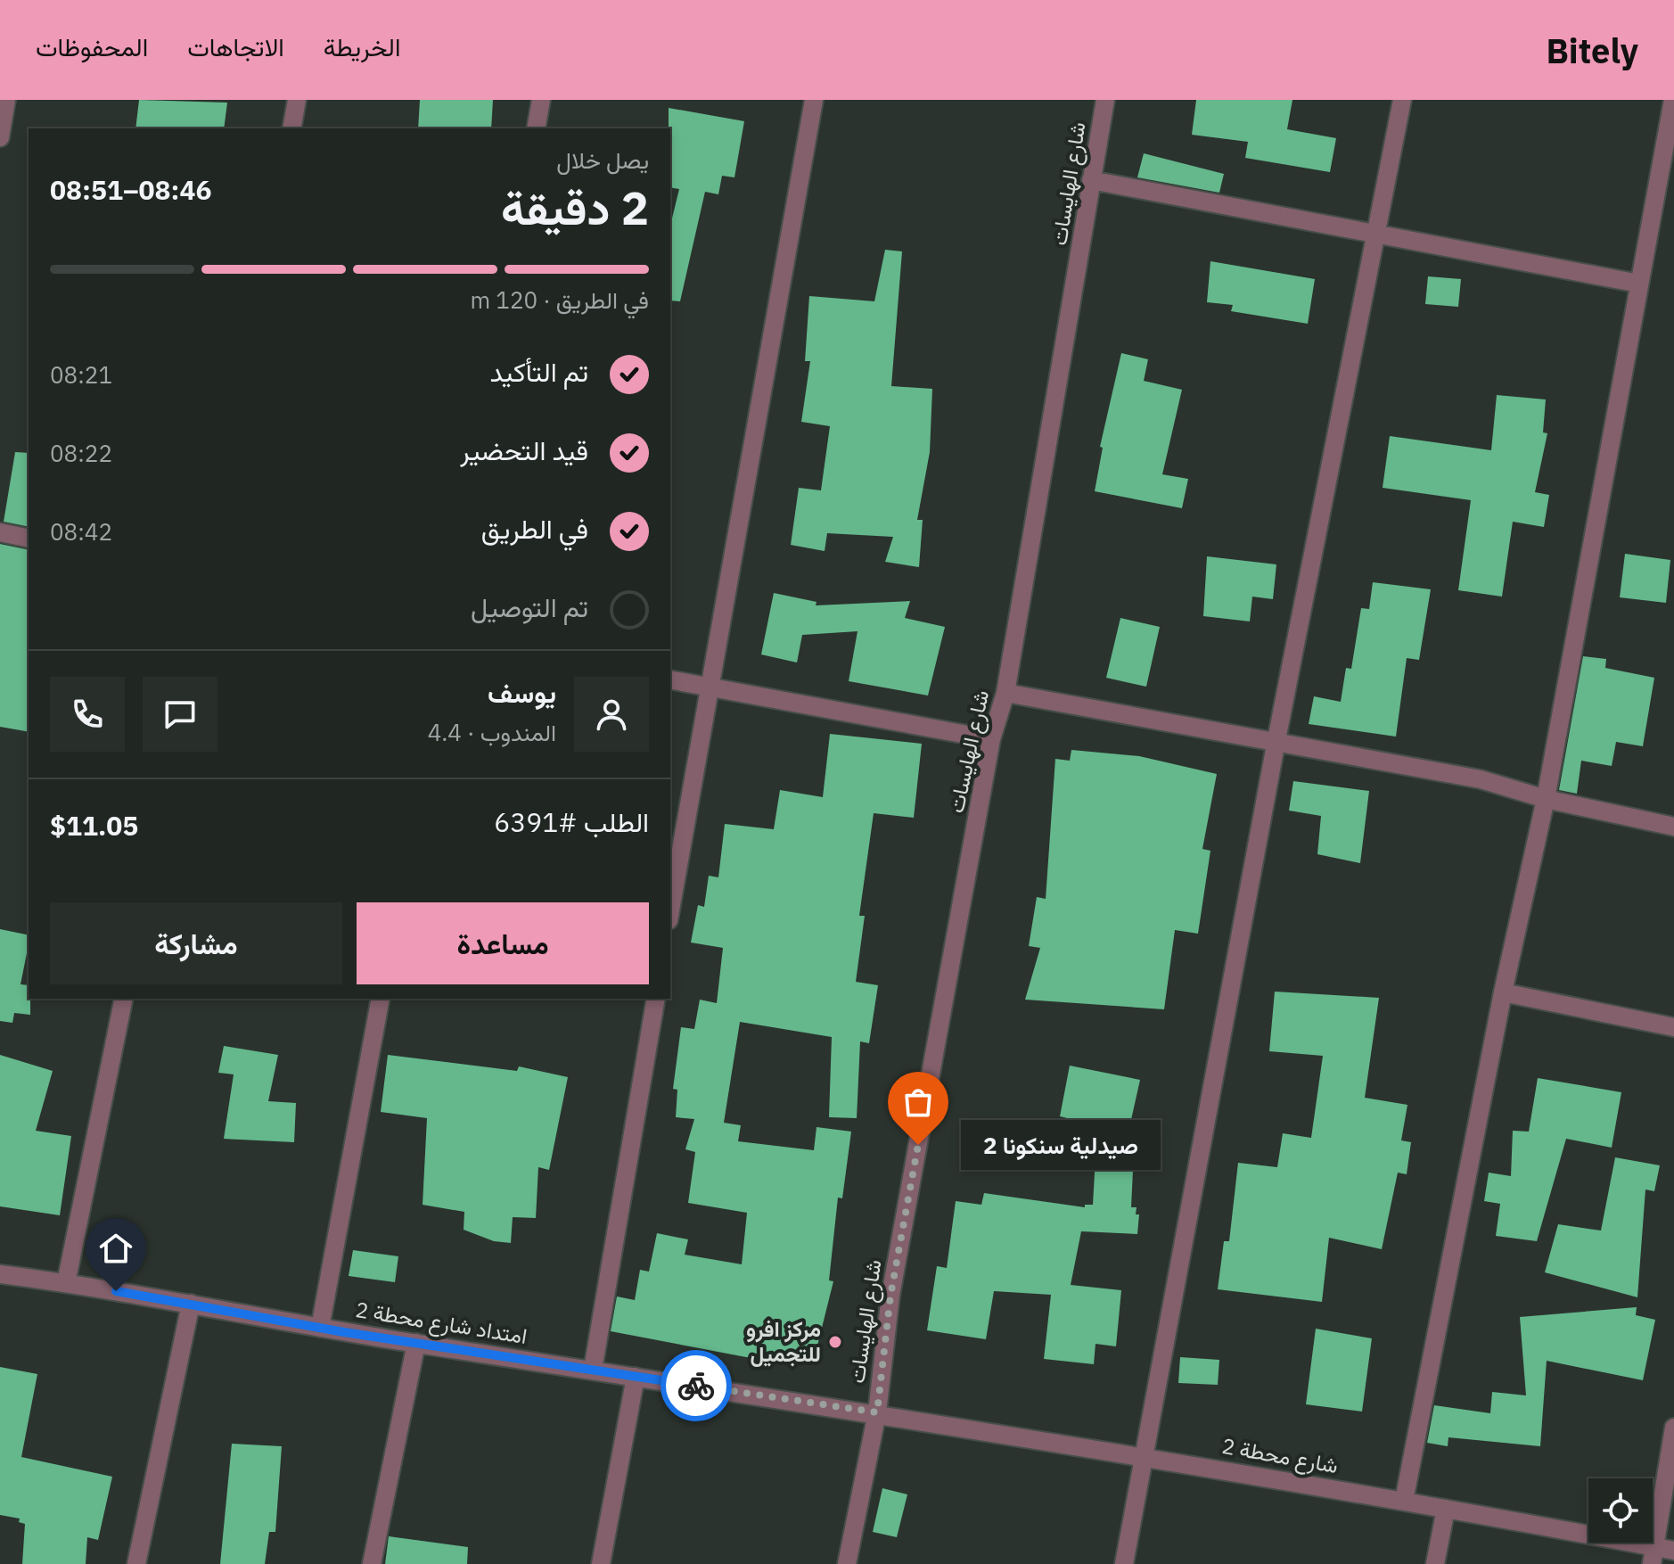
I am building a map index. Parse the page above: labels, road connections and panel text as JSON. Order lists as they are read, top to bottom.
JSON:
{
  "streets": {
    "street": ["شارع الهايسات", "امتداد شارع محطة 2", "شارع محطة 2"]
  },
  "crossings": [
    ["شارع الهايسات", "امتداد شارع محطة 2"],
    ["شارع الهايسات", "شارع محطة 2"],
    ["امتداد شارع محطة 2", "شارع محطة 2"]
  ],
  "places": ["صيدلية سنكونا 2", "مركز افرو للتجميل"],
  "page": {
    "header": "Bitely",
    "nav": ["الخريطة", "الاتجاهات", "المحفوظات"],
    "heading": ["2 دقيقة", "يصل خلال", "08:46–08:51"],
    "panel": [
      "يوسف",
      "المندوب · 4.4",
      "الطلب #6391",
      "$11.05"
    ],
    "bar": "في الطريق · 120 m",
    "list": [
      ["تم التأكيد", "08:21"],
      ["قيد التحضير", "08:22"],
      ["في الطريق", "08:42"],
      "تم التوصيل"
    ],
    "buttons": ["مساعدة", "مشاركة"],
    "bubble": "صيدلية سنكونا 2"
  }
}
